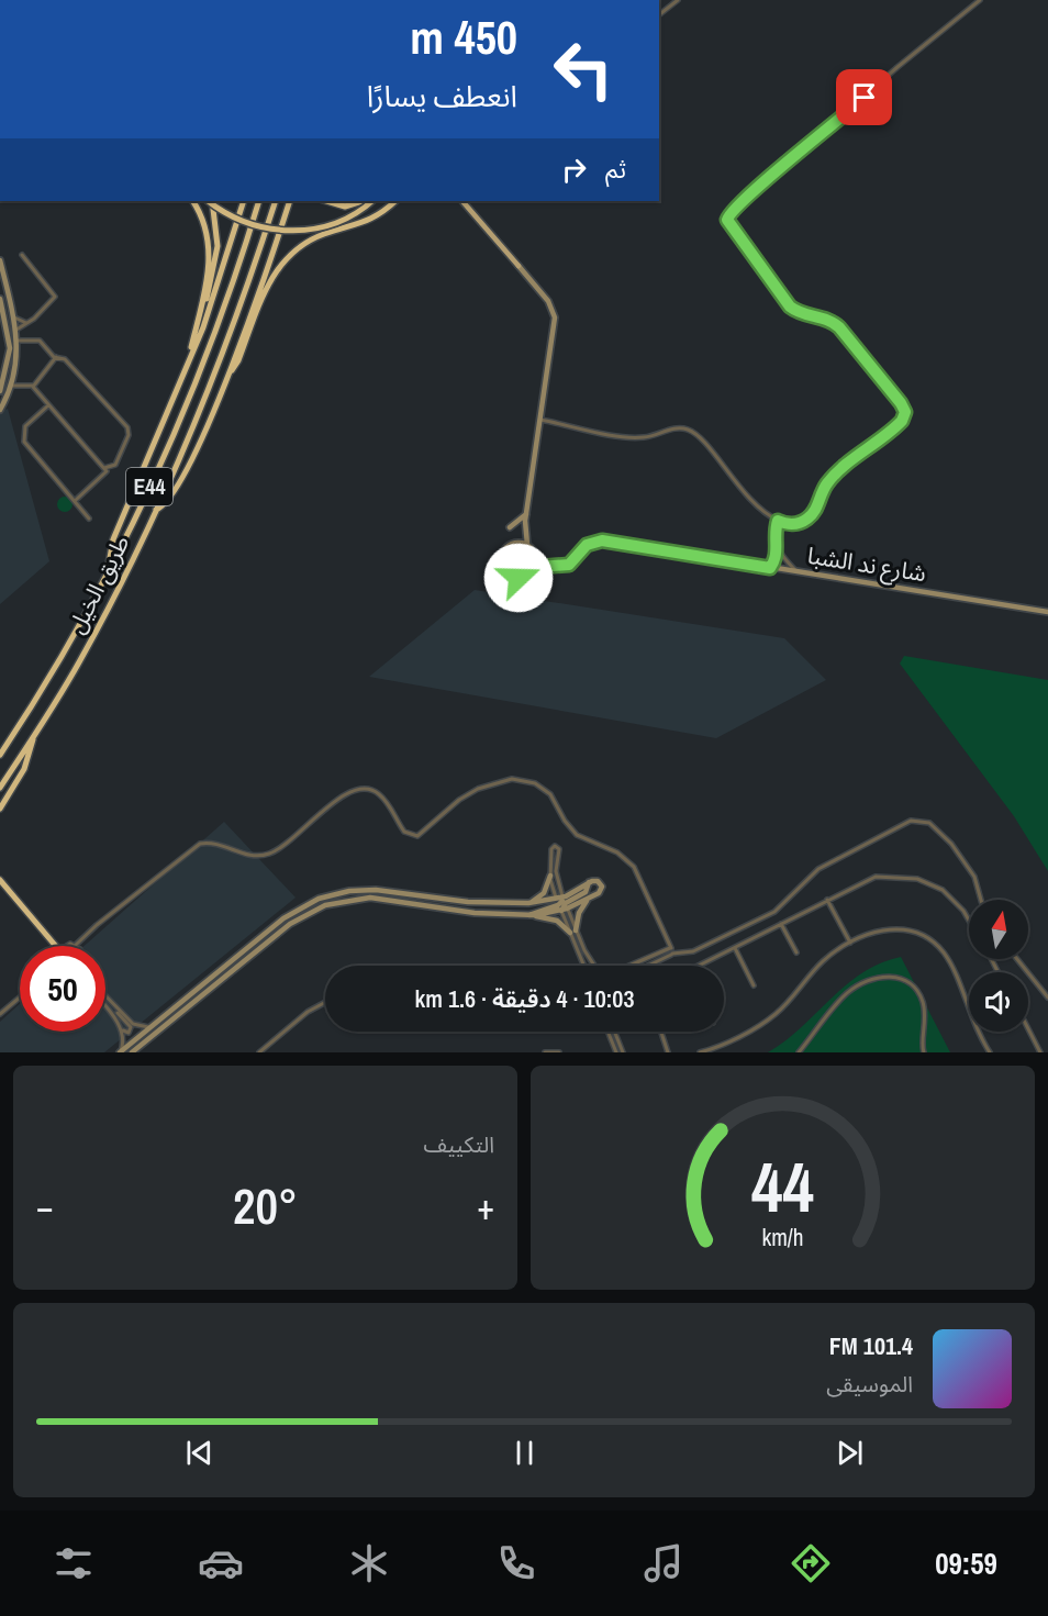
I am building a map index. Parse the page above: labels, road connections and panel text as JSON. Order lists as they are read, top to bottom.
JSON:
{
  "streets": {
    "highway": ["E44", "طريق الخيل"],
    "street": ["شارع ند الشبا"]
  },
  "north": "top",
  "page": {
    "turn": ["450 m", "انعطف يسارًا"],
    "then": "ثم",
    "limit": "50",
    "trip": "10:03 · 4 دقيقة · 1.6 km",
    "tile": "التكييف",
    "heat": ["−", "20°", "+"],
    "song": ["101.4 FM", "الموسيقى"],
    "tabs": "09:59",
    "gauge": ["44", "km/h"]
  }
}
